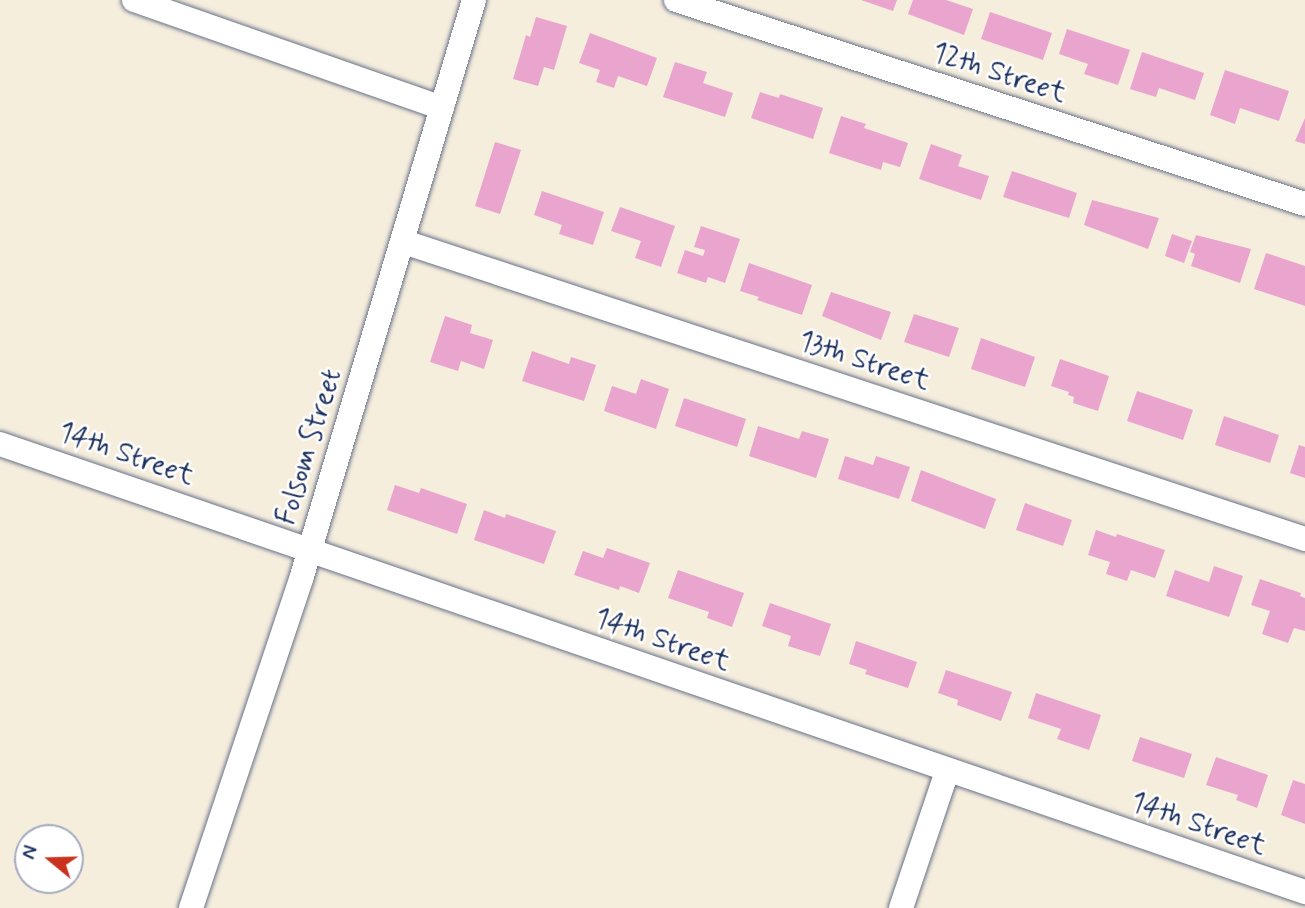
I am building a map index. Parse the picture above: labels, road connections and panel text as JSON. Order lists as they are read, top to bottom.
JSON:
{
  "streets": {
    "street": [
      "12th Street",
      "13th Street",
      "Folsom Street",
      "14th Street"
    ]
  },
  "crossings": [
    ["13th Street", "Folsom Street"],
    ["Folsom Street", "14th Street"]
  ],
  "north": "left"
}
